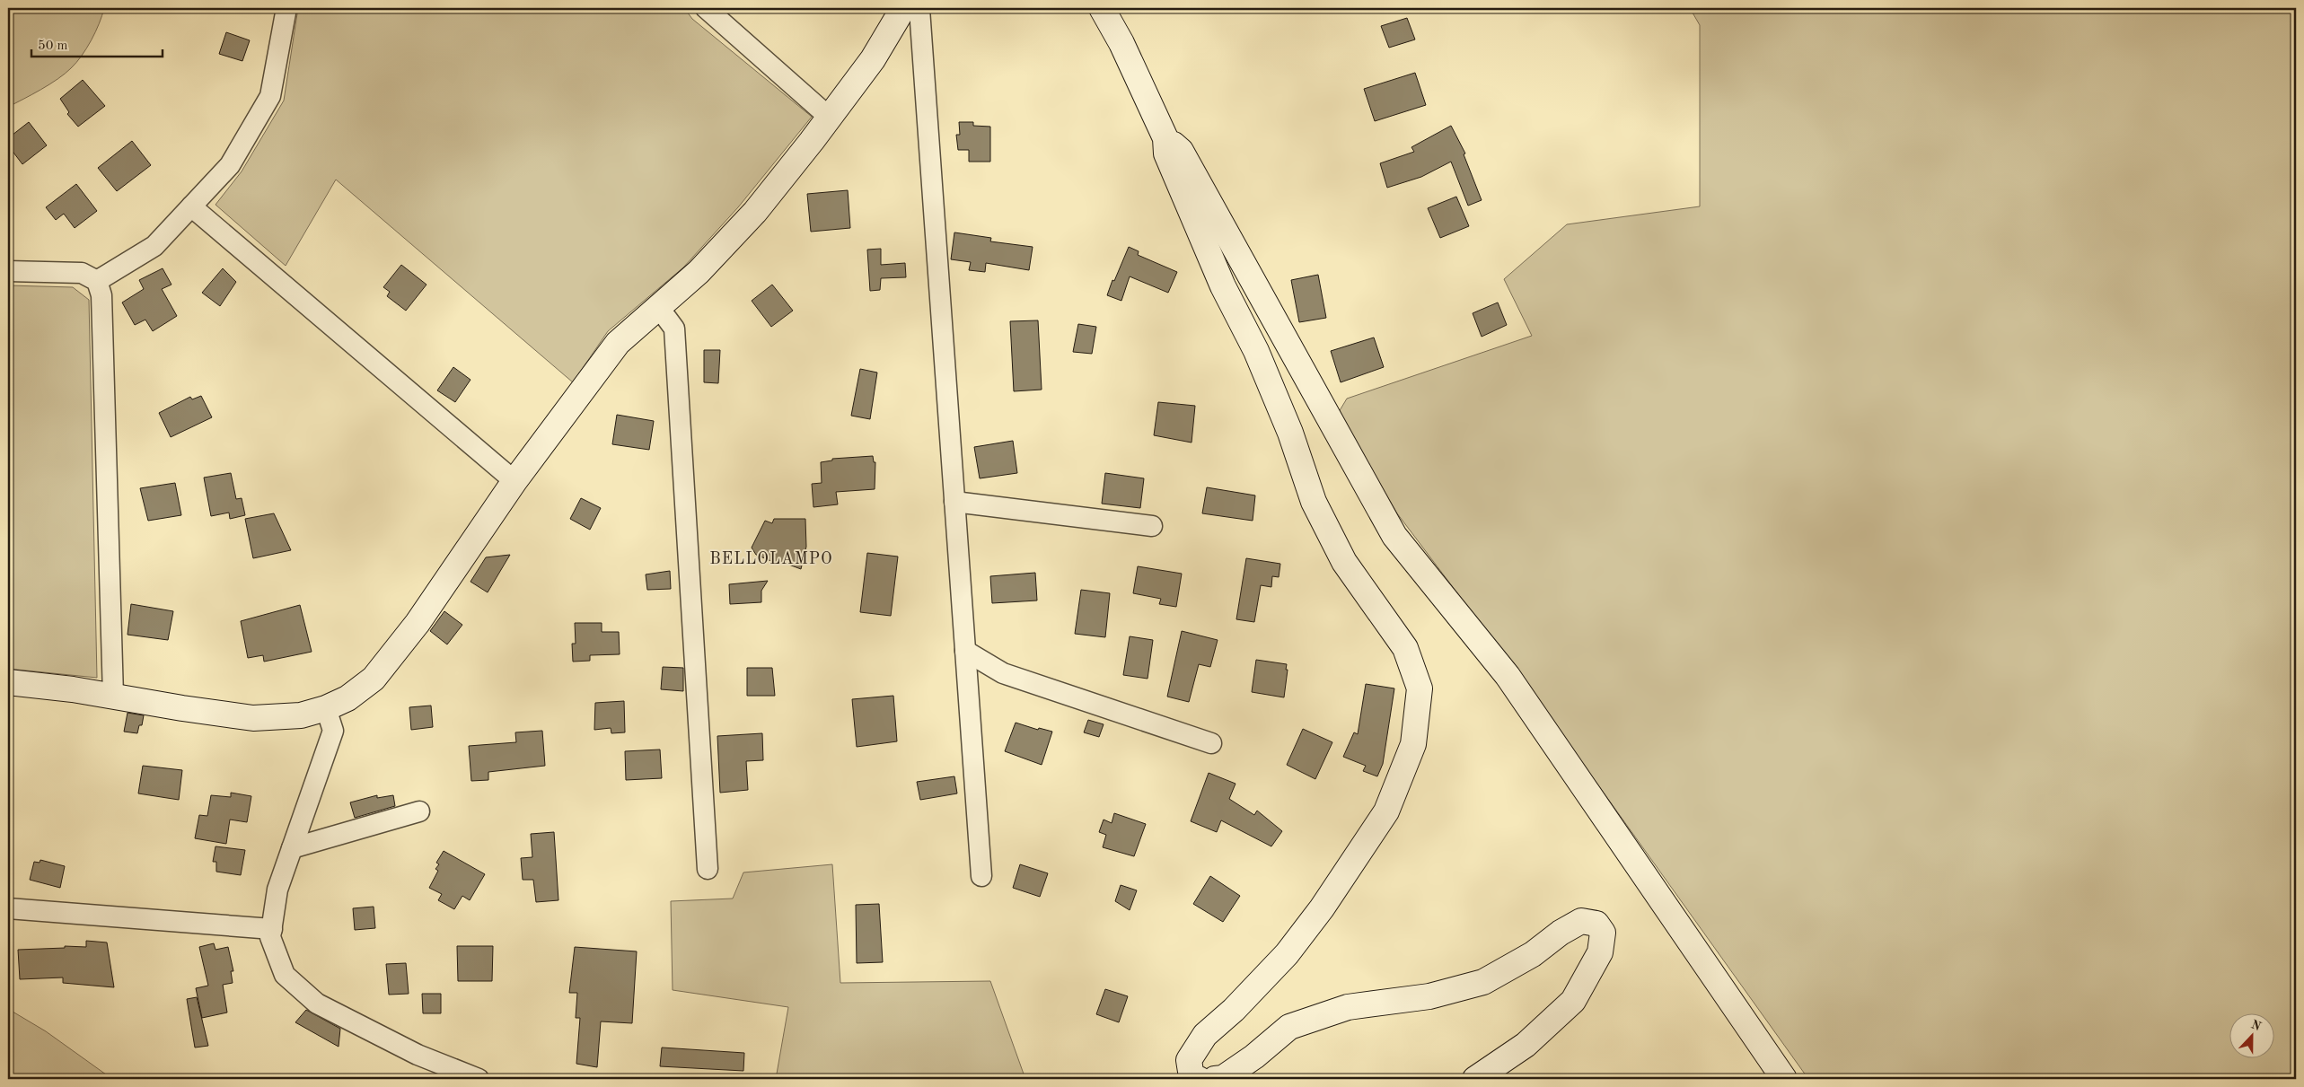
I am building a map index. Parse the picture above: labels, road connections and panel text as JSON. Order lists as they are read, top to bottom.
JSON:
{
  "districts": ["BELLOLAMPO"],
  "scale_bar": "50 m",
  "north": "top"
}
